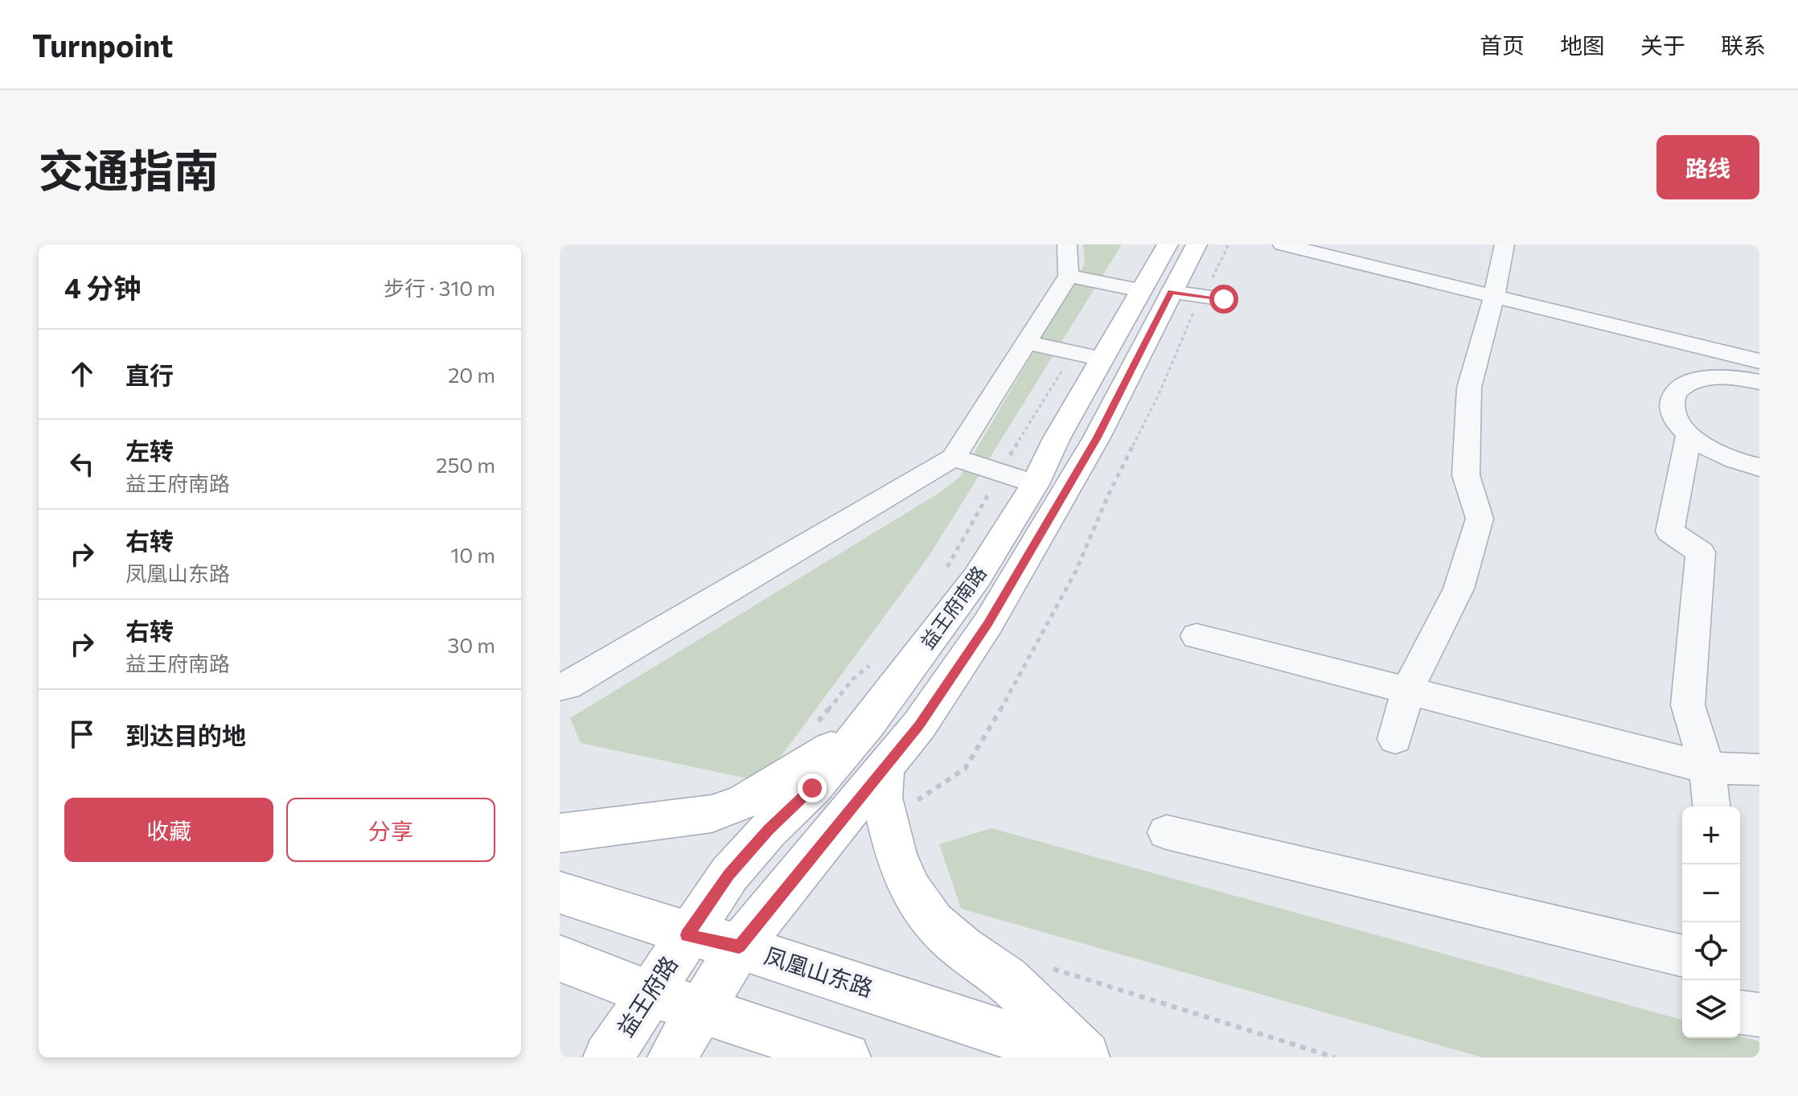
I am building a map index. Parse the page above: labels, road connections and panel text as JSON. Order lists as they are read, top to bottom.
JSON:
{
  "streets": {
    "main road": ["益王府南路", "凤凰山东路", "益王府路"]
  },
  "crossings": [
    ["益王府南路", "凤凰山东路"],
    ["益王府南路", "益王府路"],
    ["凤凰山东路", "益王府路"]
  ],
  "page": {
    "header": "Turnpoint",
    "nav": [
      "首页",
      "地图",
      "关于",
      "联系"
    ],
    "title": "交通指南",
    "buttons": [
      "路线",
      ["收藏", "分享"]
    ],
    "heading": ["4 分钟", "步行 · 310 m"],
    "list": [
      ["直行", "20 m"],
      ["左转", "益王府南路", "250 m"],
      ["右转", "凤凰山东路", "10 m"],
      ["右转", "益王府南路", "30 m"],
      "到达目的地"
    ],
    "map_buttons": ["+", "−"]
  }
}
